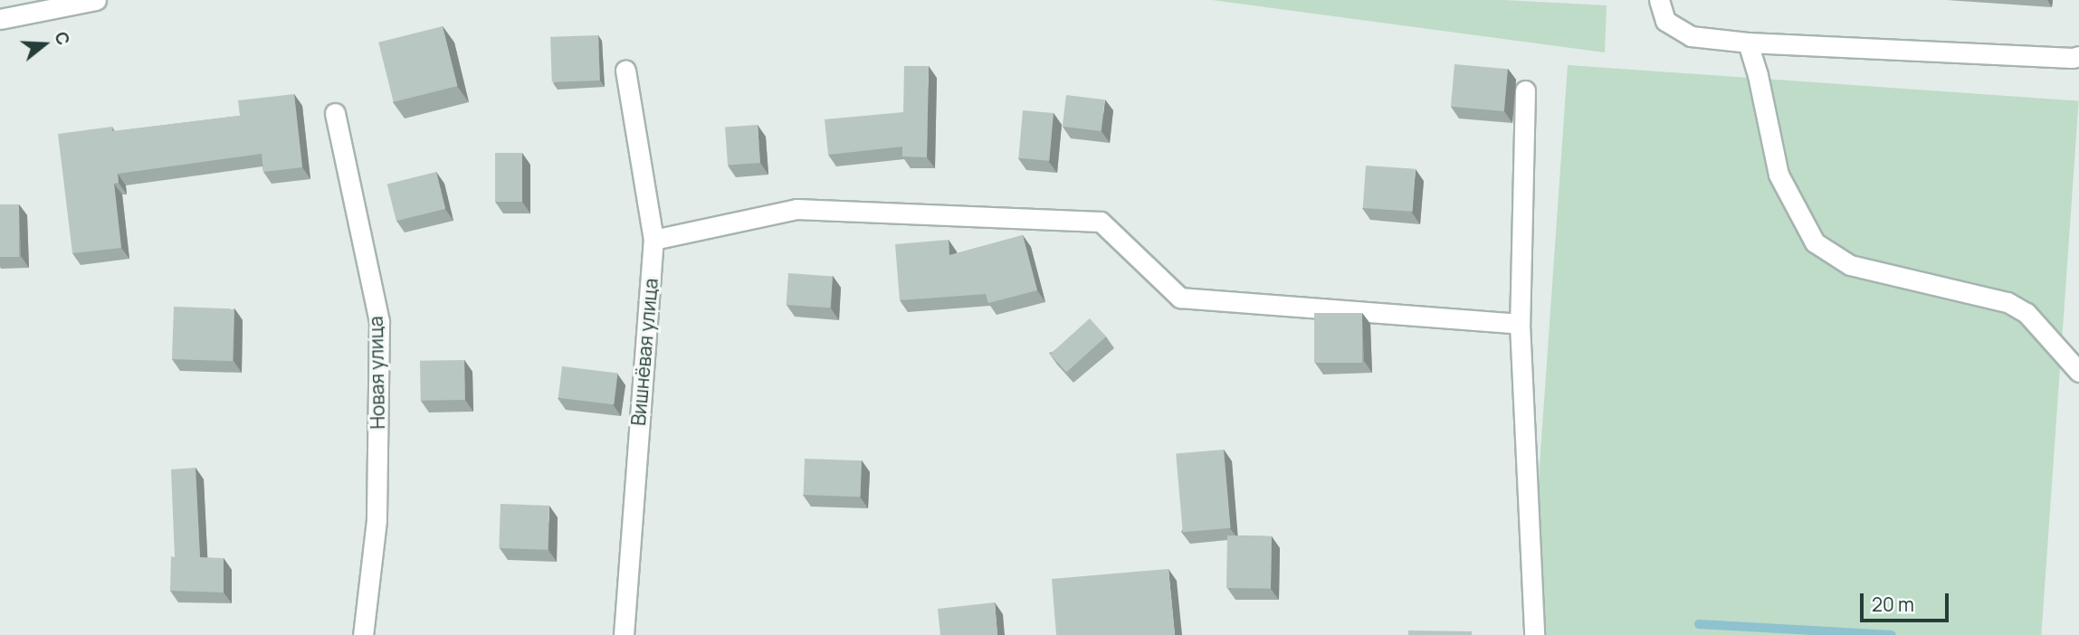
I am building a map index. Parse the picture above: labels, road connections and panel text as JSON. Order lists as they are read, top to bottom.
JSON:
{
  "streets": {
    "street": ["Вишнёвая улица", "Новая улица"]
  },
  "scale_bar": "20 m",
  "north": "right"
}
